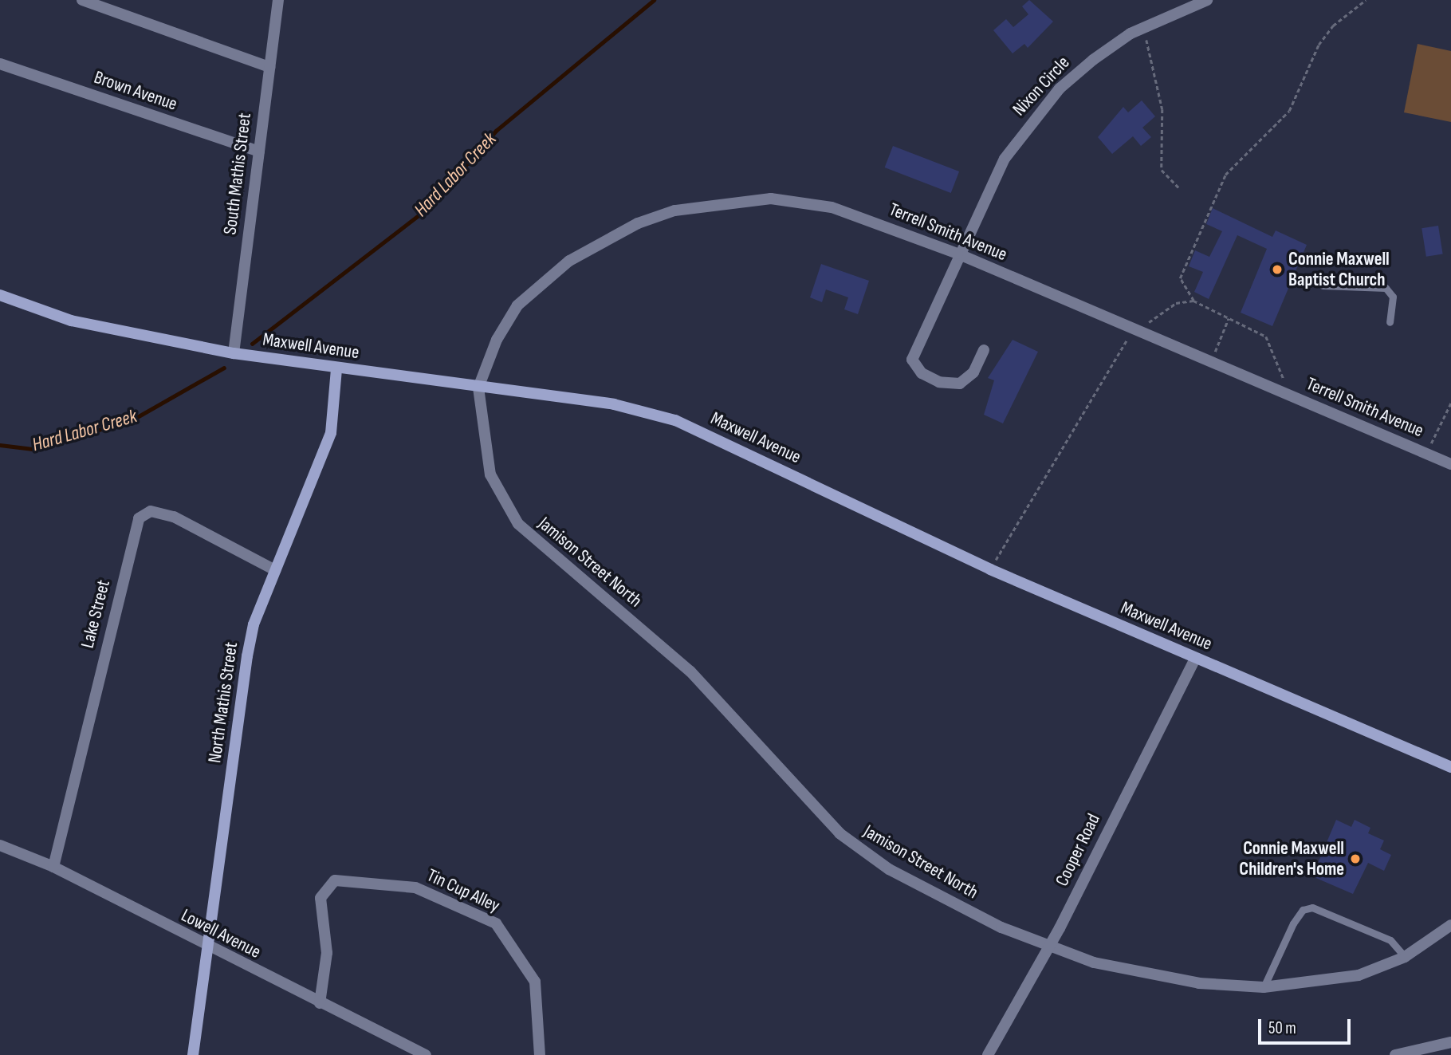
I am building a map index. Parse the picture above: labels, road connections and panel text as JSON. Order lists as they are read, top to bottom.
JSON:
{
  "streets": {
    "main road": ["Maxwell Avenue", "North Mathis Street"],
    "street": [
      "Nixon Circle",
      "Brown Avenue",
      "South Mathis Street",
      "Terrell Smith Avenue",
      "Jamison Street North",
      "Lake Street",
      "Cooper Road",
      "Tin Cup Alley",
      "Lowell Avenue"
    ]
  },
  "crossings": [
    ["Nixon Circle", "Terrell Smith Avenue"],
    ["Brown Avenue", "South Mathis Street"],
    ["South Mathis Street", "Maxwell Avenue"],
    ["Terrell Smith Avenue", "Maxwell Avenue"],
    ["Terrell Smith Avenue", "Jamison Street North"],
    ["Maxwell Avenue", "Jamison Street North"],
    ["Maxwell Avenue", "North Mathis Street"],
    ["Maxwell Avenue", "Cooper Road"],
    ["Jamison Street North", "Cooper Road"],
    ["Lake Street", "North Mathis Street"],
    ["Lake Street", "Lowell Avenue"],
    ["North Mathis Street", "Lowell Avenue"],
    ["Tin Cup Alley", "Lowell Avenue"]
  ],
  "water": ["Hard Labor Creek"],
  "places": ["Connie Maxwell Baptist Church", "Connie Maxwell Children's Home"],
  "scale_bar": "50 m"
}
